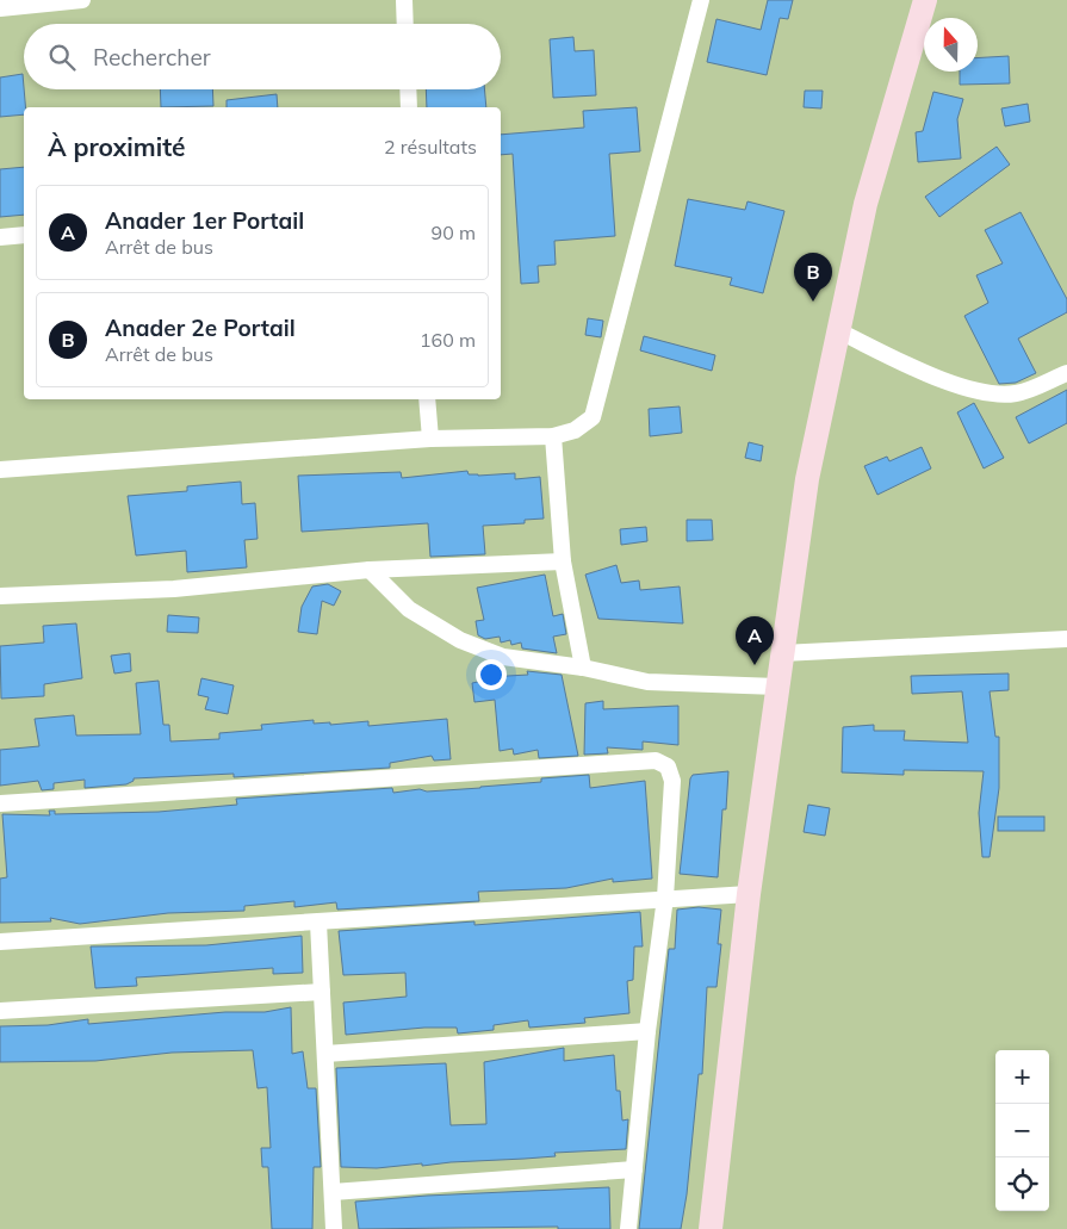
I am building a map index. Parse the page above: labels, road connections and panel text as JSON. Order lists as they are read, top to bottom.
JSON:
{
  "north": "top",
  "page": {
    "search": "Rechercher",
    "heading": ["À proximité", "2 résultats"],
    "list": [
      {
        "mark": "A",
        "name": "Anader 1er Portail",
        "note": "Arrêt de bus",
        "value": "90 m"
      },
      {
        "mark": "B",
        "name": "Anader 2e Portail",
        "note": "Arrêt de bus",
        "value": "160 m"
      }
    ],
    "pins": ["B", "A"],
    "map_buttons": ["+", "−"]
  }
}
